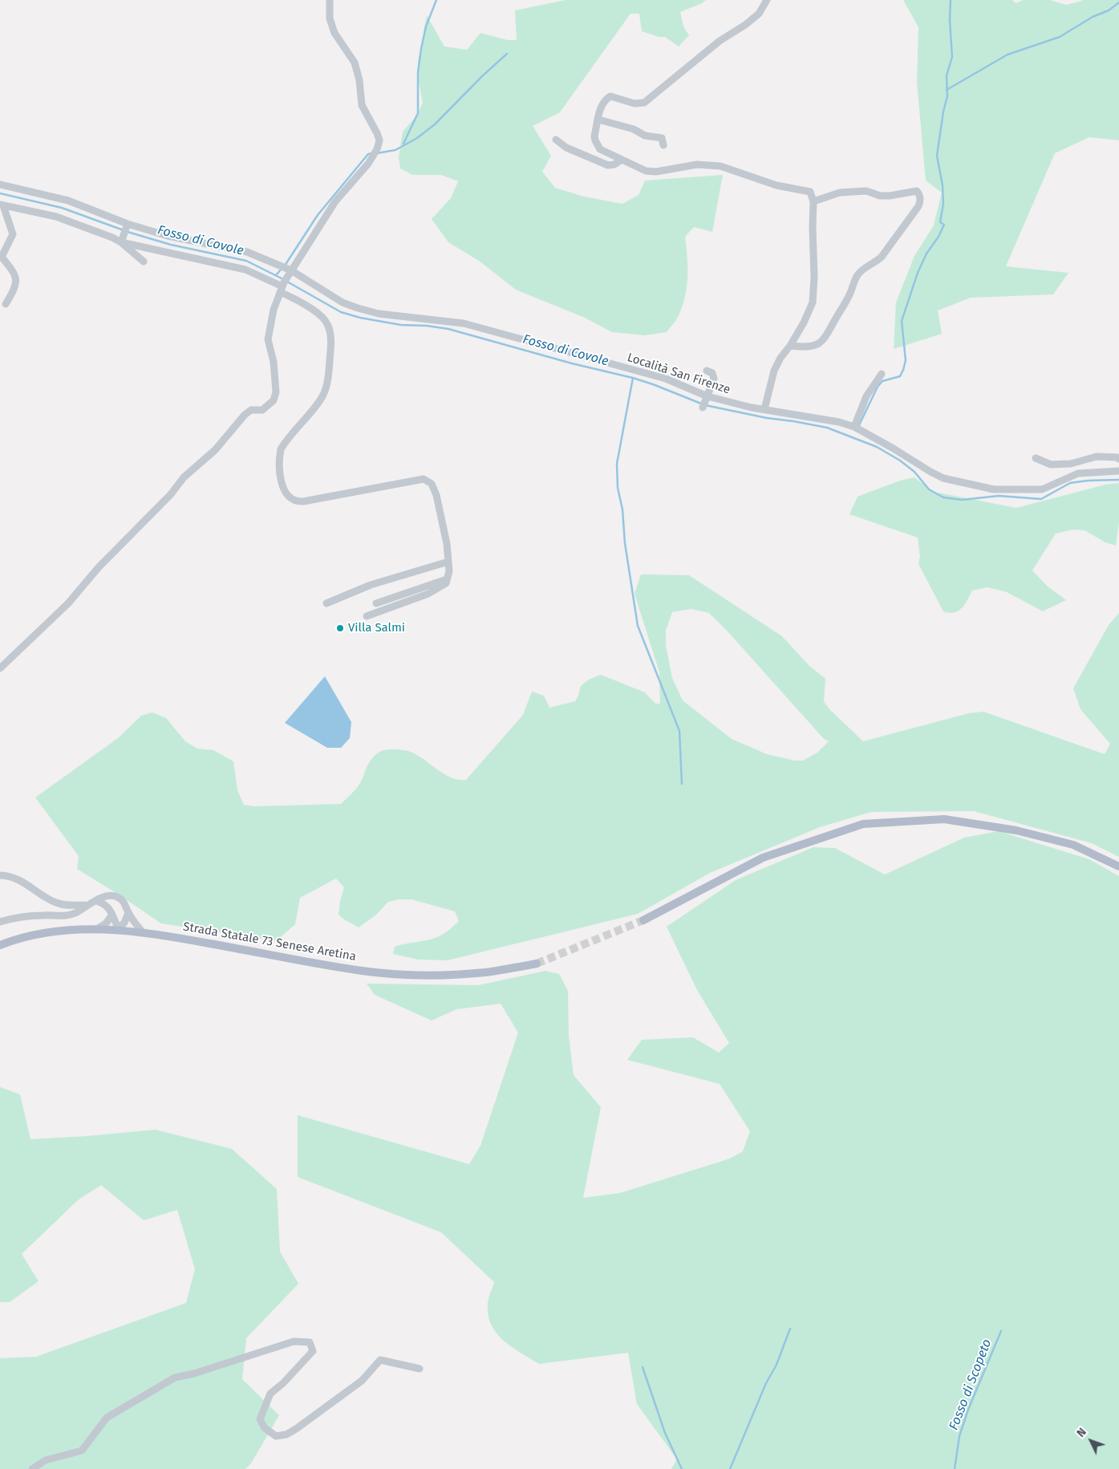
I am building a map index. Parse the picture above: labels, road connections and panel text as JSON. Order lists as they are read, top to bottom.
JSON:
{
  "streets": {
    "main road": ["Strada Statale 73 Senese Aretina"],
    "street": ["Località San Firenze"]
  },
  "water": ["Fosso di Covole", "Fosso di Scopeto"],
  "places": ["Villa Salmi"],
  "north": "top left"
}
